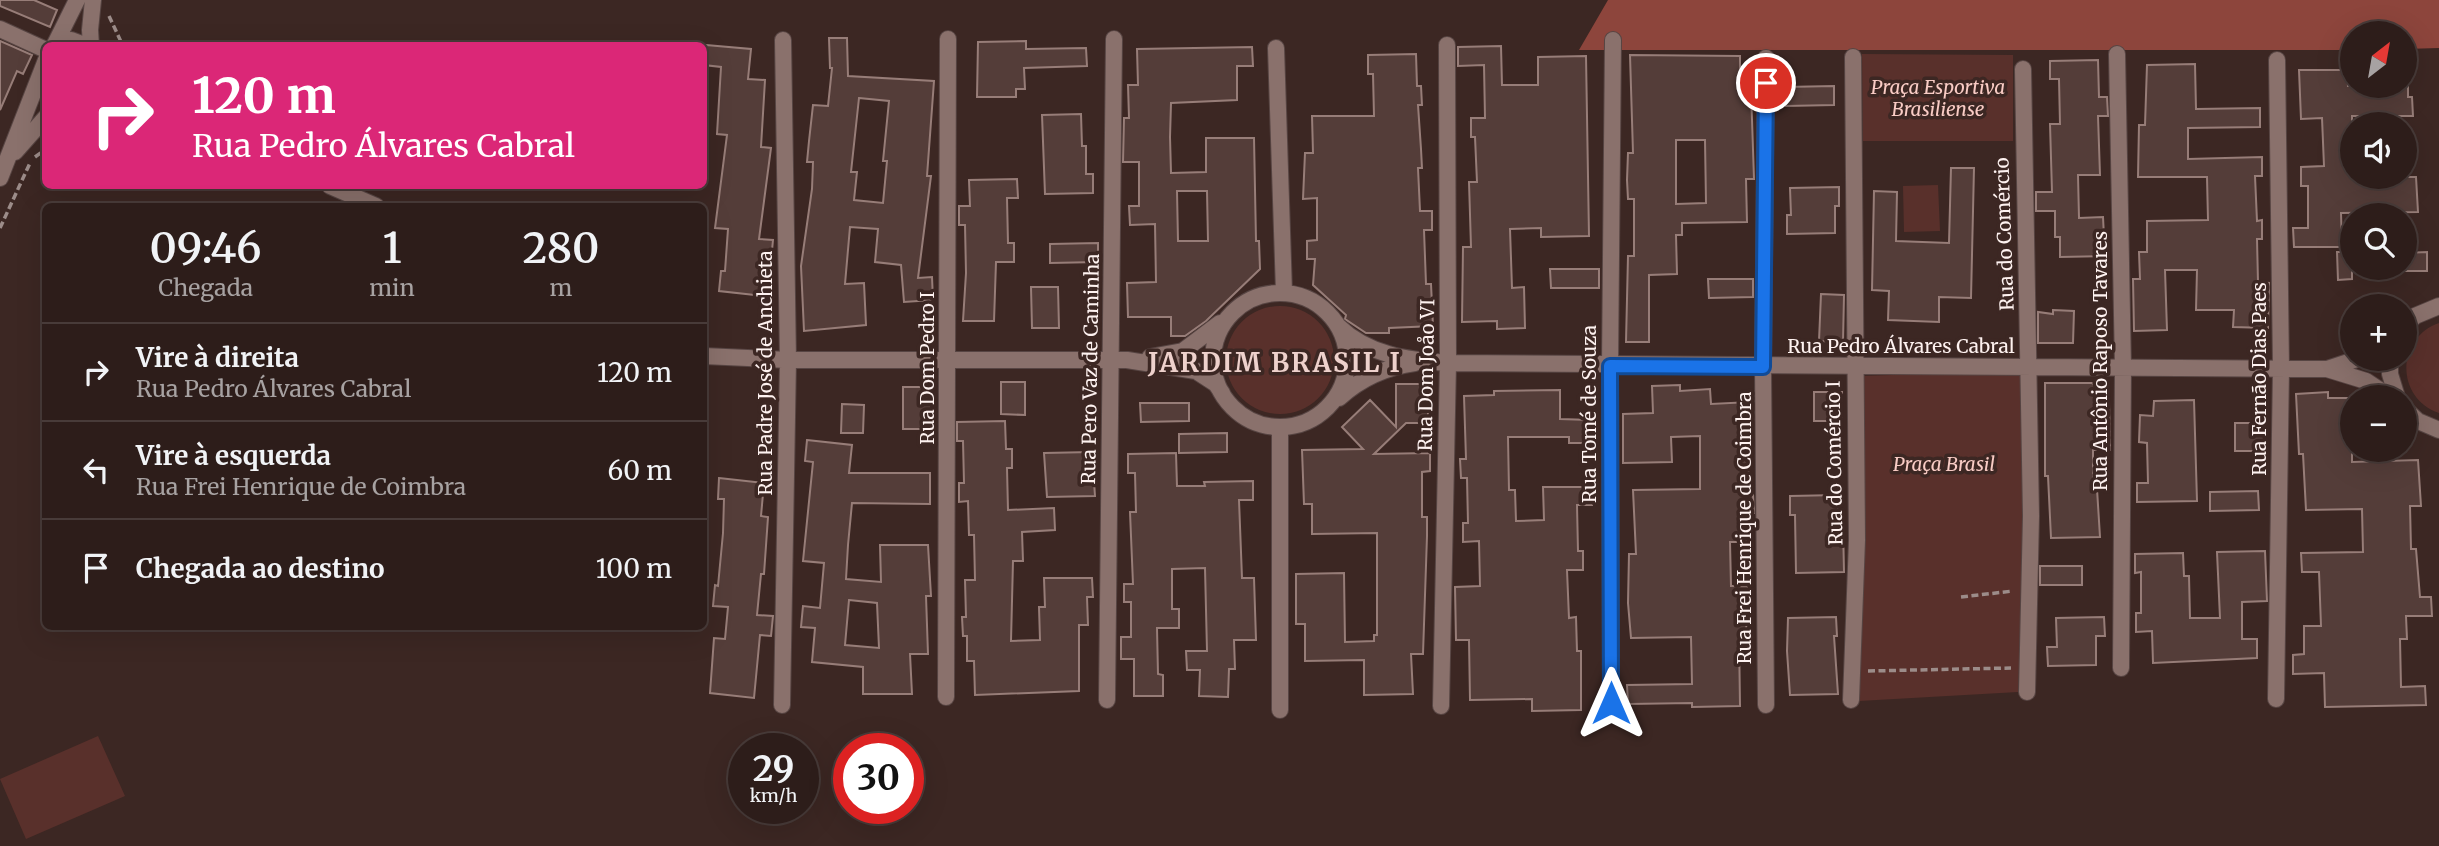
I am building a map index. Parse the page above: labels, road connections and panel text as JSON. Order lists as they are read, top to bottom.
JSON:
{
  "streets": {
    "street": [
      "Rua do Comércio",
      "Rua Pedro Álvares Cabral",
      "Rua Antônio Raposo Tavares",
      "Rua Dom Pedro I",
      "Rua Pero Vaz de Caminha",
      "Rua Padre José de Anchieta",
      "Rua Dom Joåo VI",
      "Rua Fernão Dias Paes",
      "Rua Tomé de Souza",
      "Rua do Comércio I",
      "Rua Frei Henrique de Coimbra"
    ]
  },
  "crossings": [
    ["Rua do Comércio", "Rua Pedro Álvares Cabral"],
    ["Rua Pedro Álvares Cabral", "Rua Antônio Raposo Tavares"],
    ["Rua Pedro Álvares Cabral", "Rua Dom Joåo VI"],
    ["Rua Pedro Álvares Cabral", "Rua Fernão Dias Paes"],
    ["Rua Pedro Álvares Cabral", "Rua Tomé de Souza"],
    ["Rua Pedro Álvares Cabral", "Rua do Comércio I"],
    ["Rua Pedro Álvares Cabral", "Rua Frei Henrique de Coimbra"]
  ],
  "districts": ["JARDIM BRASIL I"],
  "parks": ["Praça Esportiva Brasiliense", "Praça Brasil"],
  "north": "top right",
  "page": {
    "map_buttons": ["+", "−"],
    "turn": ["120 m", "Rua Pedro Álvares Cabral"],
    "eta": [
      "09:46",
      "Chegada",
      "1",
      "min",
      "280",
      "m"
    ],
    "list": [
      {
        "name": "Vire à direita",
        "note": "Rua Pedro Álvares Cabral",
        "value": "120 m"
      },
      {
        "name": "Vire à esquerda",
        "note": "Rua Frei Henrique de Coimbra",
        "value": "60 m"
      },
      {
        "name": "Chegada ao destino",
        "value": "100 m"
      }
    ],
    "speed": "29 km/h",
    "limit": "30"
  }
}
